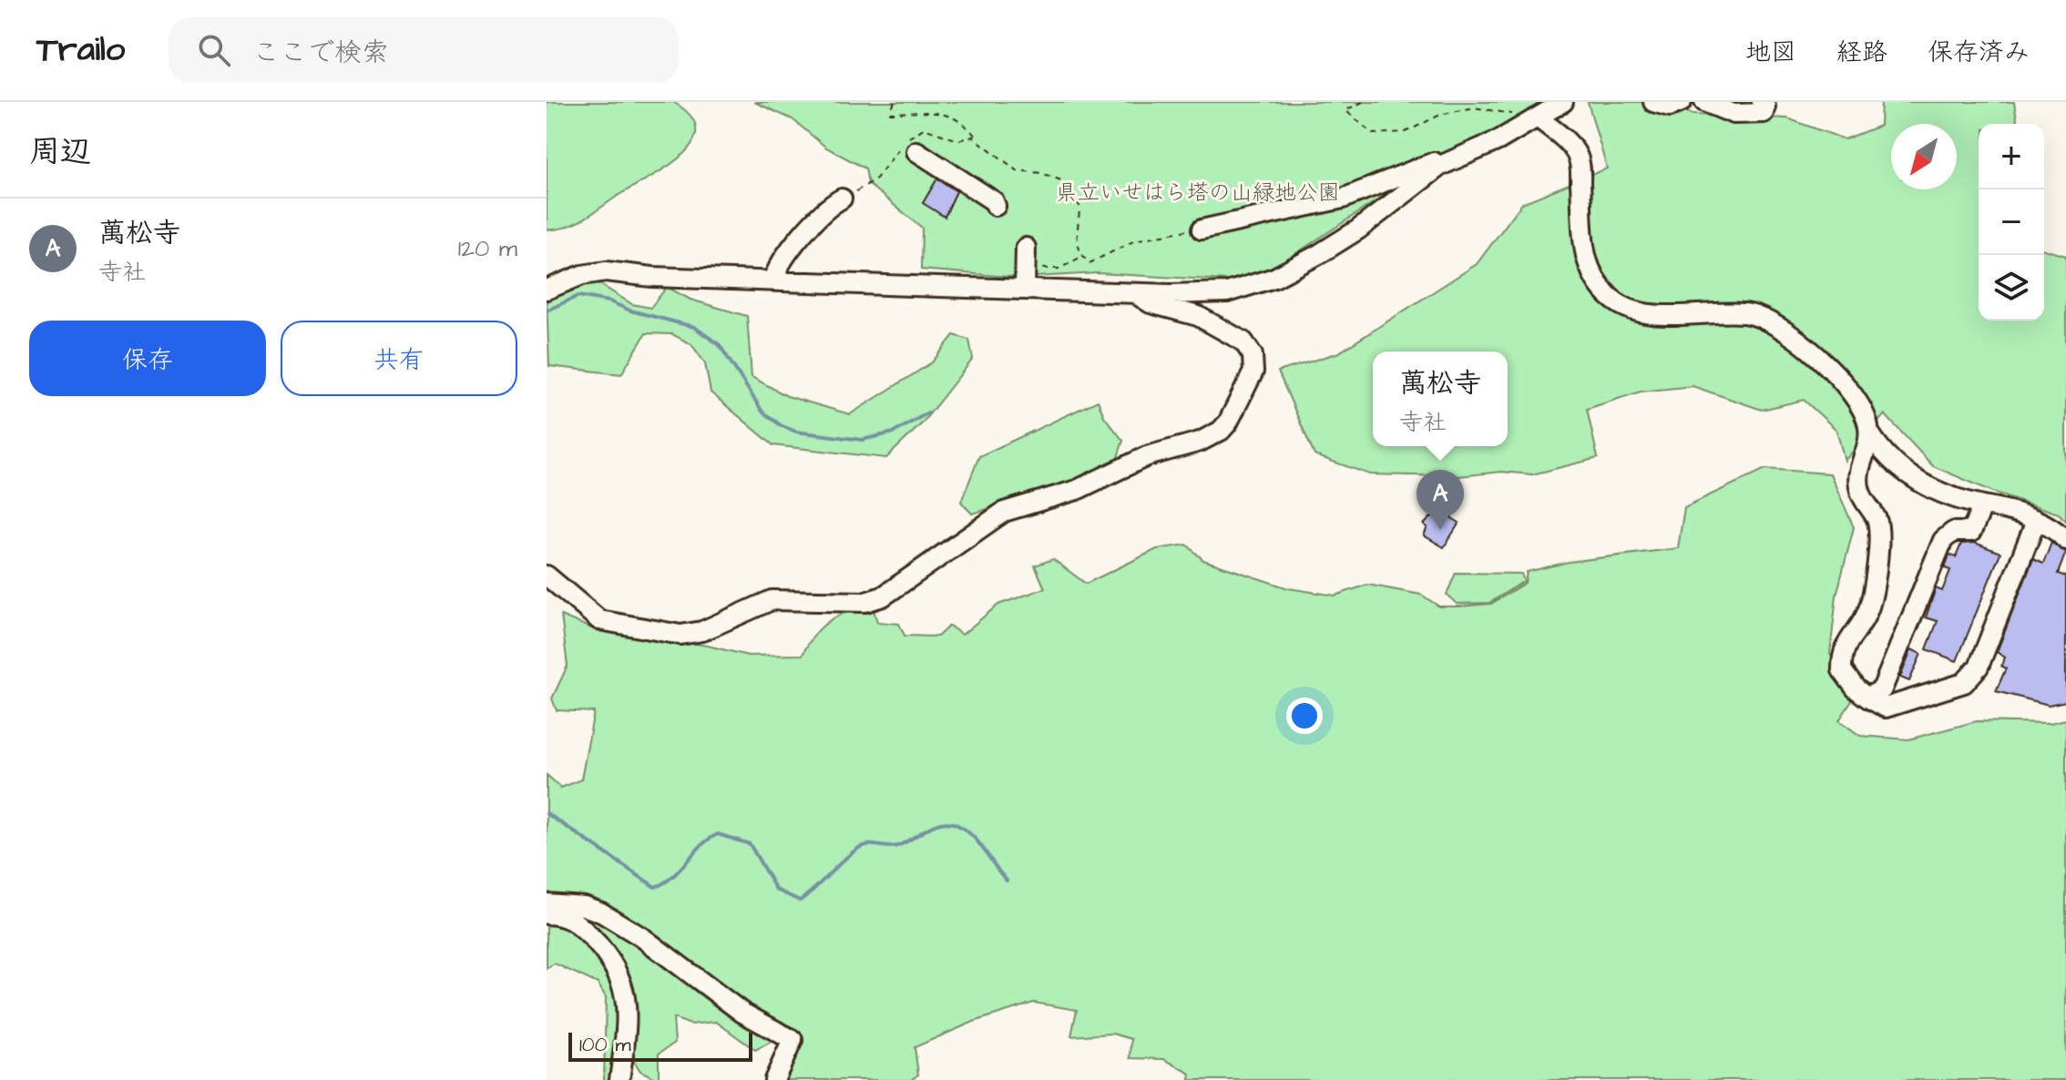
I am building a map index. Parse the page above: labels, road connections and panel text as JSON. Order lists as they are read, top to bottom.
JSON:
{
  "parks": ["県立いせはら塔の山緑地公園"],
  "scale_bar": "100 m",
  "north": "bottom left",
  "page": {
    "header": "Trailo",
    "search": "ここで検索",
    "nav": ["地図", "経路", "保存済み"],
    "heading": "周辺",
    "map_buttons": ["+", "−"],
    "list": [
      {
        "mark": "A",
        "name": "萬松寺",
        "note": "寺社",
        "value": "120 m"
      }
    ],
    "buttons": ["保存", "共有"],
    "popup": ["萬松寺", "寺社"],
    "pins": "A",
    "scale": "100 m"
  }
}
